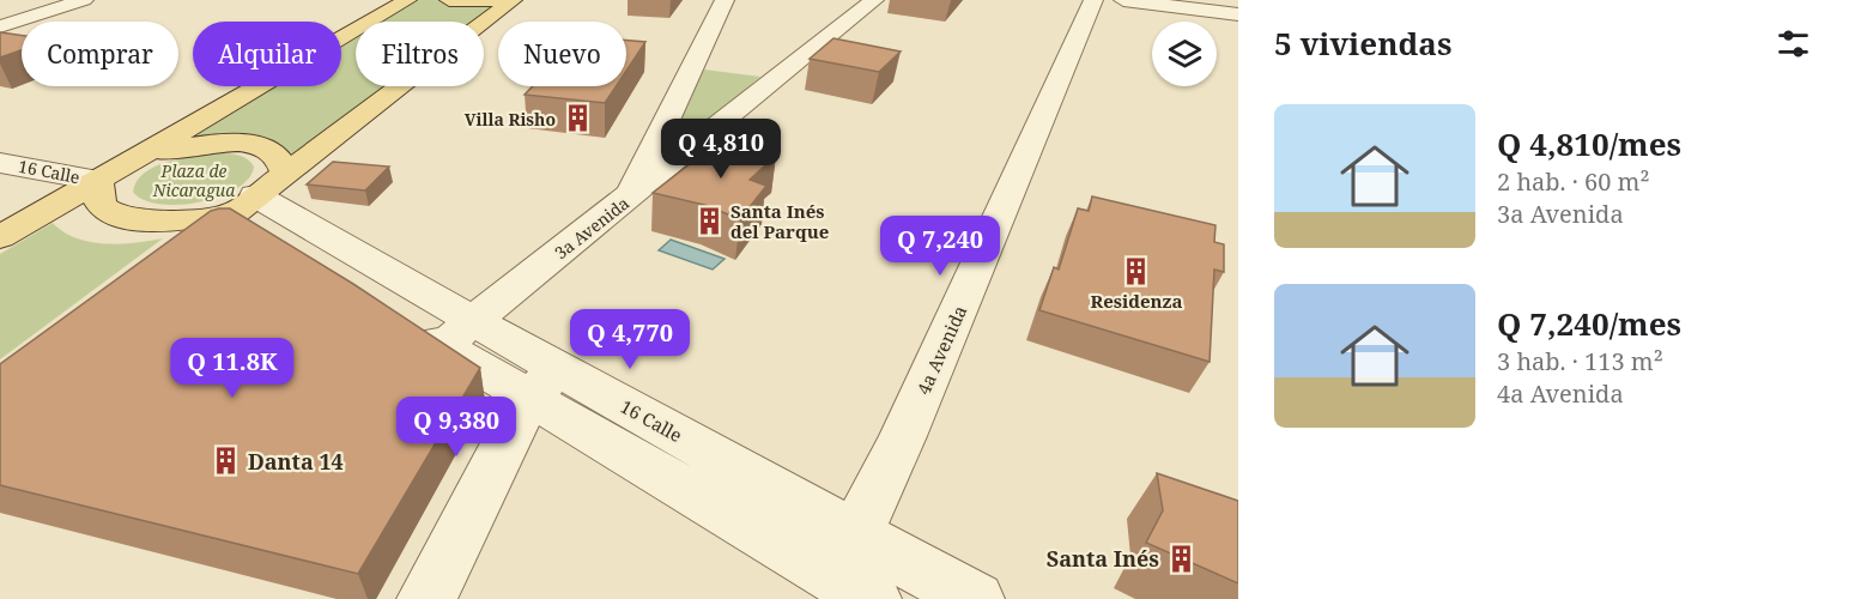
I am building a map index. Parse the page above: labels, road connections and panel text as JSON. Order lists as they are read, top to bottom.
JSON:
{
  "streets": {
    "street": ["16 Calle", "3a Avenida", "4a Avenida"]
  },
  "crossings": [
    ["16 Calle", "3a Avenida"],
    ["16 Calle", "4a Avenida"]
  ],
  "parks": ["Plaza de Nicaragua"],
  "places": {
    "building": [
      "Villa Risho",
      "Santa Inés del Parque",
      "Residenza",
      "Danta 14",
      "Santa Inés"
    ]
  },
  "page": {
    "heading": "5 viviendas",
    "chip": [
      "Comprar",
      "Alquilar",
      "Filtros",
      "Nuevo"
    ],
    "list": [
      {
        "name": "Q 4,810/mes",
        "note": "2 hab. · 60 m² · 3a Avenida"
      },
      {
        "name": "Q 7,240/mes",
        "note": "3 hab. · 113 m² · 4a Avenida"
      }
    ],
    "price": [
      "Q 4,810",
      "Q 7,240",
      "Q 4,770",
      "Q 11.8K",
      "Q 9,380"
    ]
  }
}
